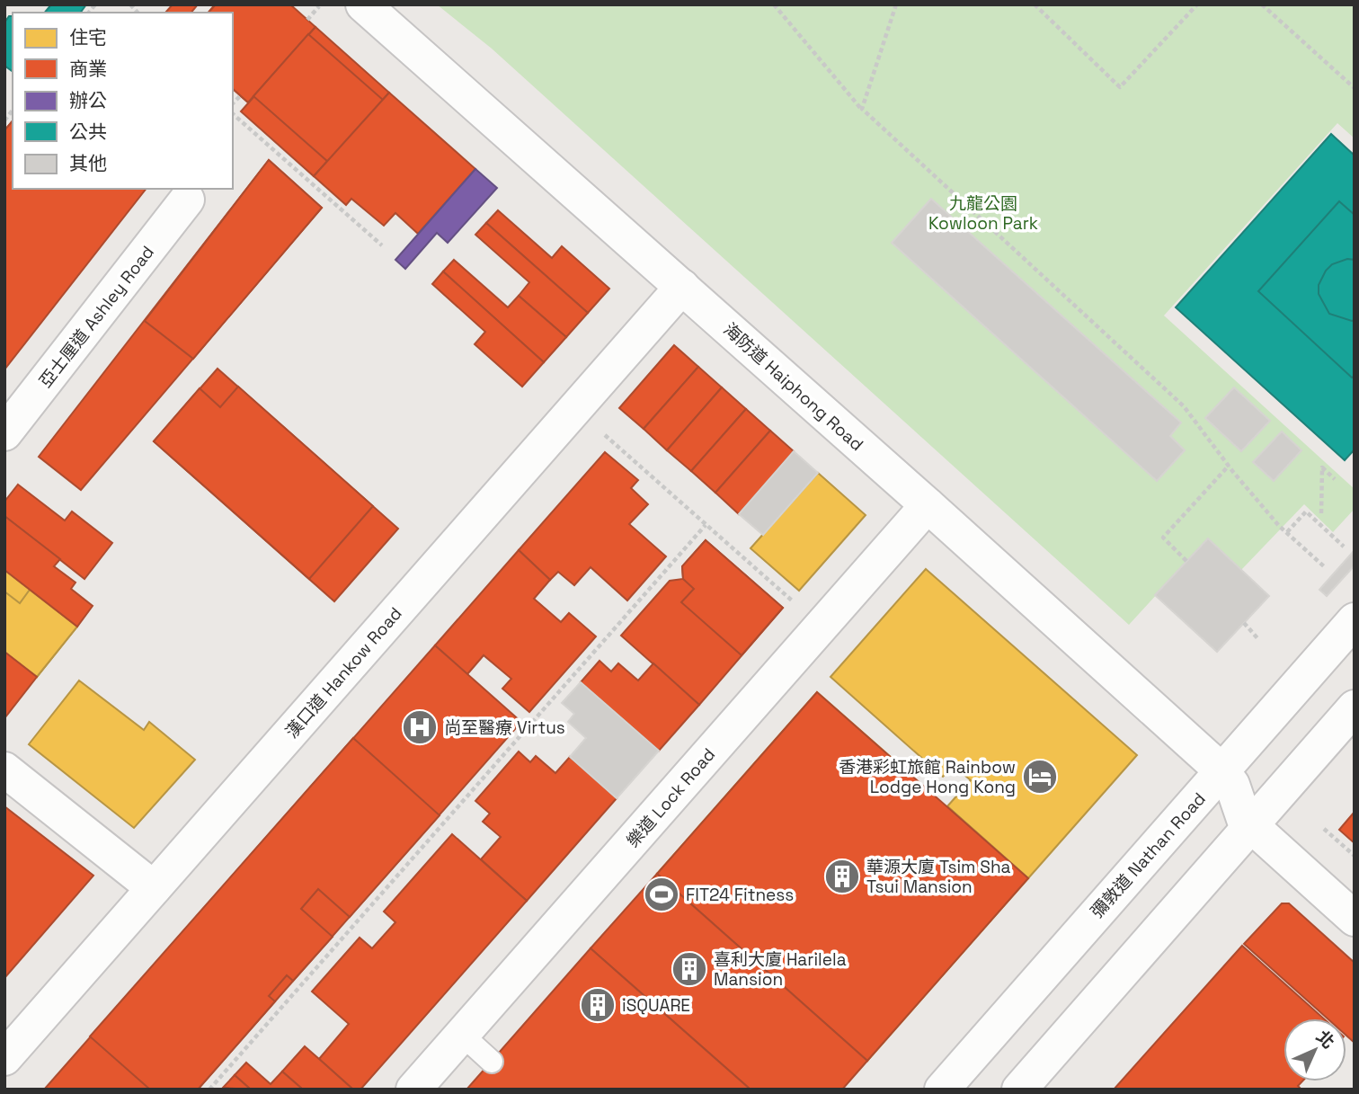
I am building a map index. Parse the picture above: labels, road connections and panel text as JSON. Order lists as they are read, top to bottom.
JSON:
{
  "streets": {
    "street": [
      "亞士厘道 Ashley Road",
      "海防道 Haiphong Road",
      "漢口道 Hankow Road",
      "樂道 Lock Road",
      "彌敦道 Nathan Road"
    ]
  },
  "crossings": [
    ["海防道 Haiphong Road", "漢口道 Hankow Road"],
    ["海防道 Haiphong Road", "樂道 Lock Road"],
    ["海防道 Haiphong Road", "彌敦道 Nathan Road"]
  ],
  "parks": ["九龍公園 Kowloon Park"],
  "places": {
    "hospital": ["尚至醫療 Virtus"],
    "hotel": ["香港彩虹旅館 Rainbow Lodge Hong Kong"],
    "building": ["華源大廈 Tsim Sha Tsui Mansion", "喜利大廈 Harilela Mansion", "iSQUARE"],
    "sports": ["FIT24 Fitness"]
  },
  "legend": [
    "住宅",
    "商業",
    "辦公",
    "公共",
    "其他"
  ],
  "north": "top right"
}
